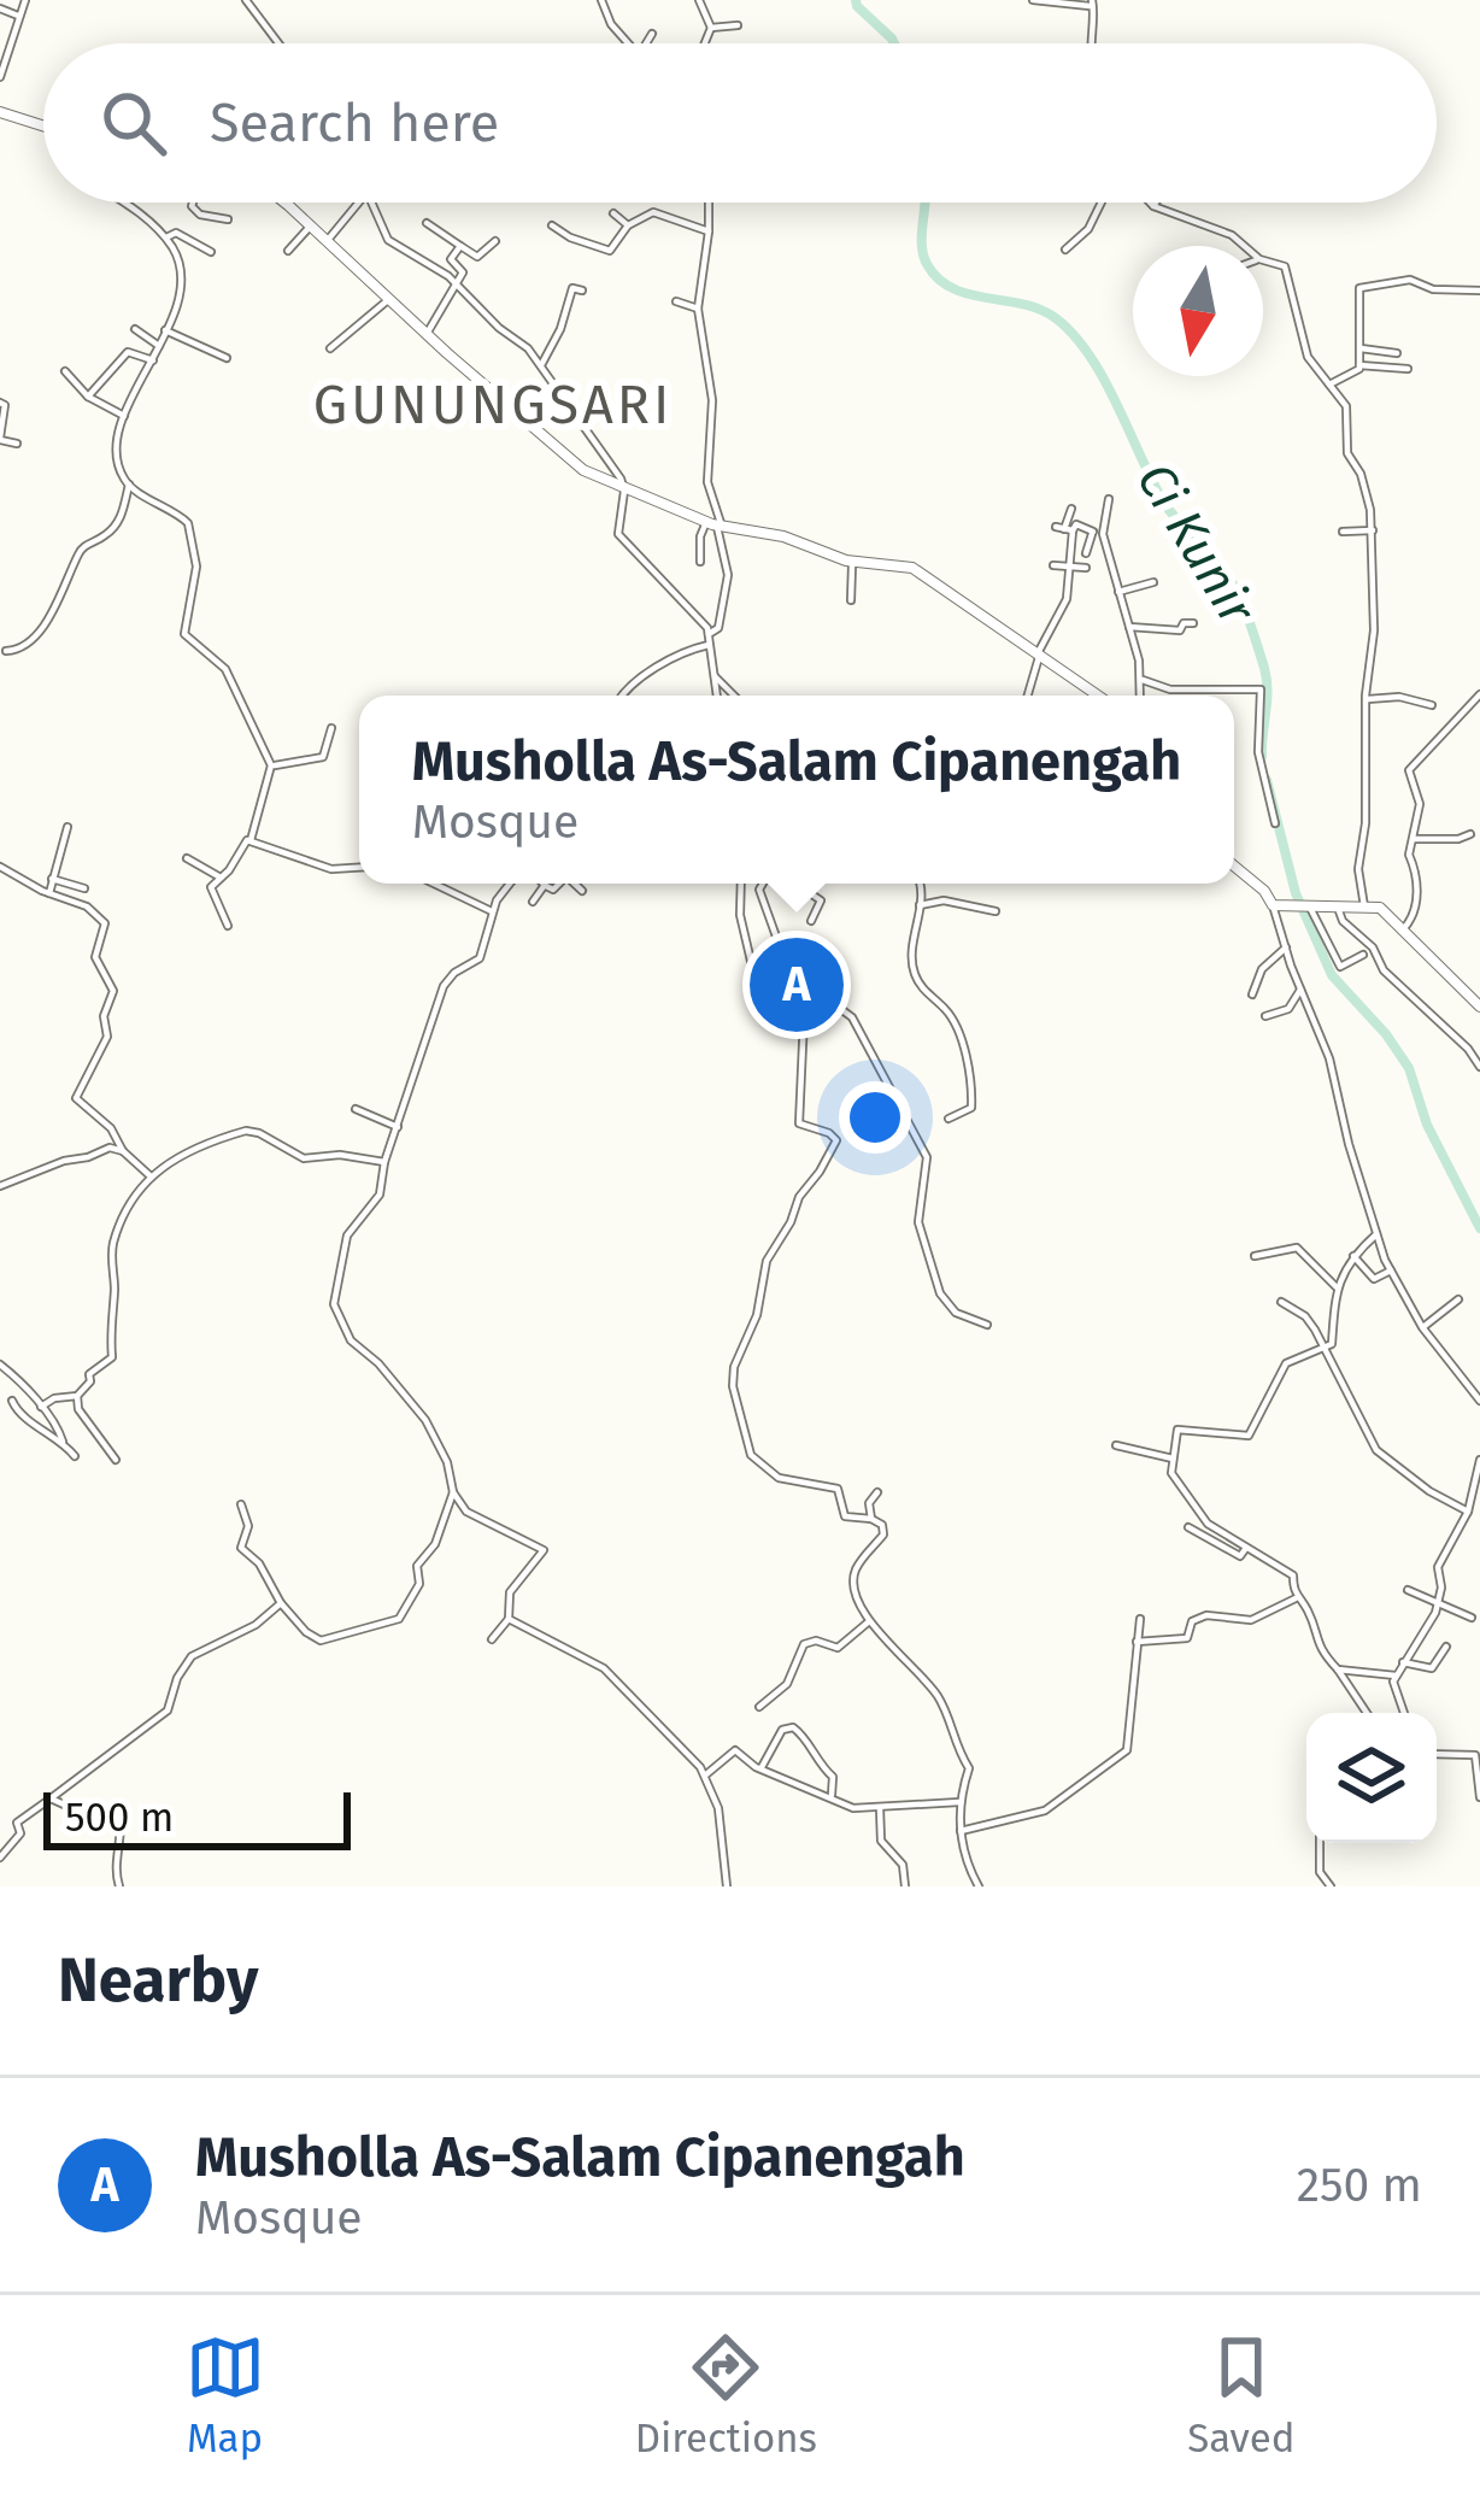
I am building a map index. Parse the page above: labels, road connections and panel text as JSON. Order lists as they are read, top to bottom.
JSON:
{
  "districts": ["GUNUNGSARI"],
  "water": ["Ci Kunir"],
  "scale_bar": "500 m",
  "north": "bottom",
  "page": {
    "search": "Search here",
    "popup": ["Musholla As-Salam Cipanengah", "Mosque"],
    "pins": "A",
    "scale": "500 m",
    "heading": "Nearby",
    "list": [
      {
        "mark": "A",
        "name": "Musholla As-Salam Cipanengah",
        "note": "Mosque",
        "value": "250 m"
      }
    ],
    "nav": ["Map", "Directions", "Saved"]
  }
}
